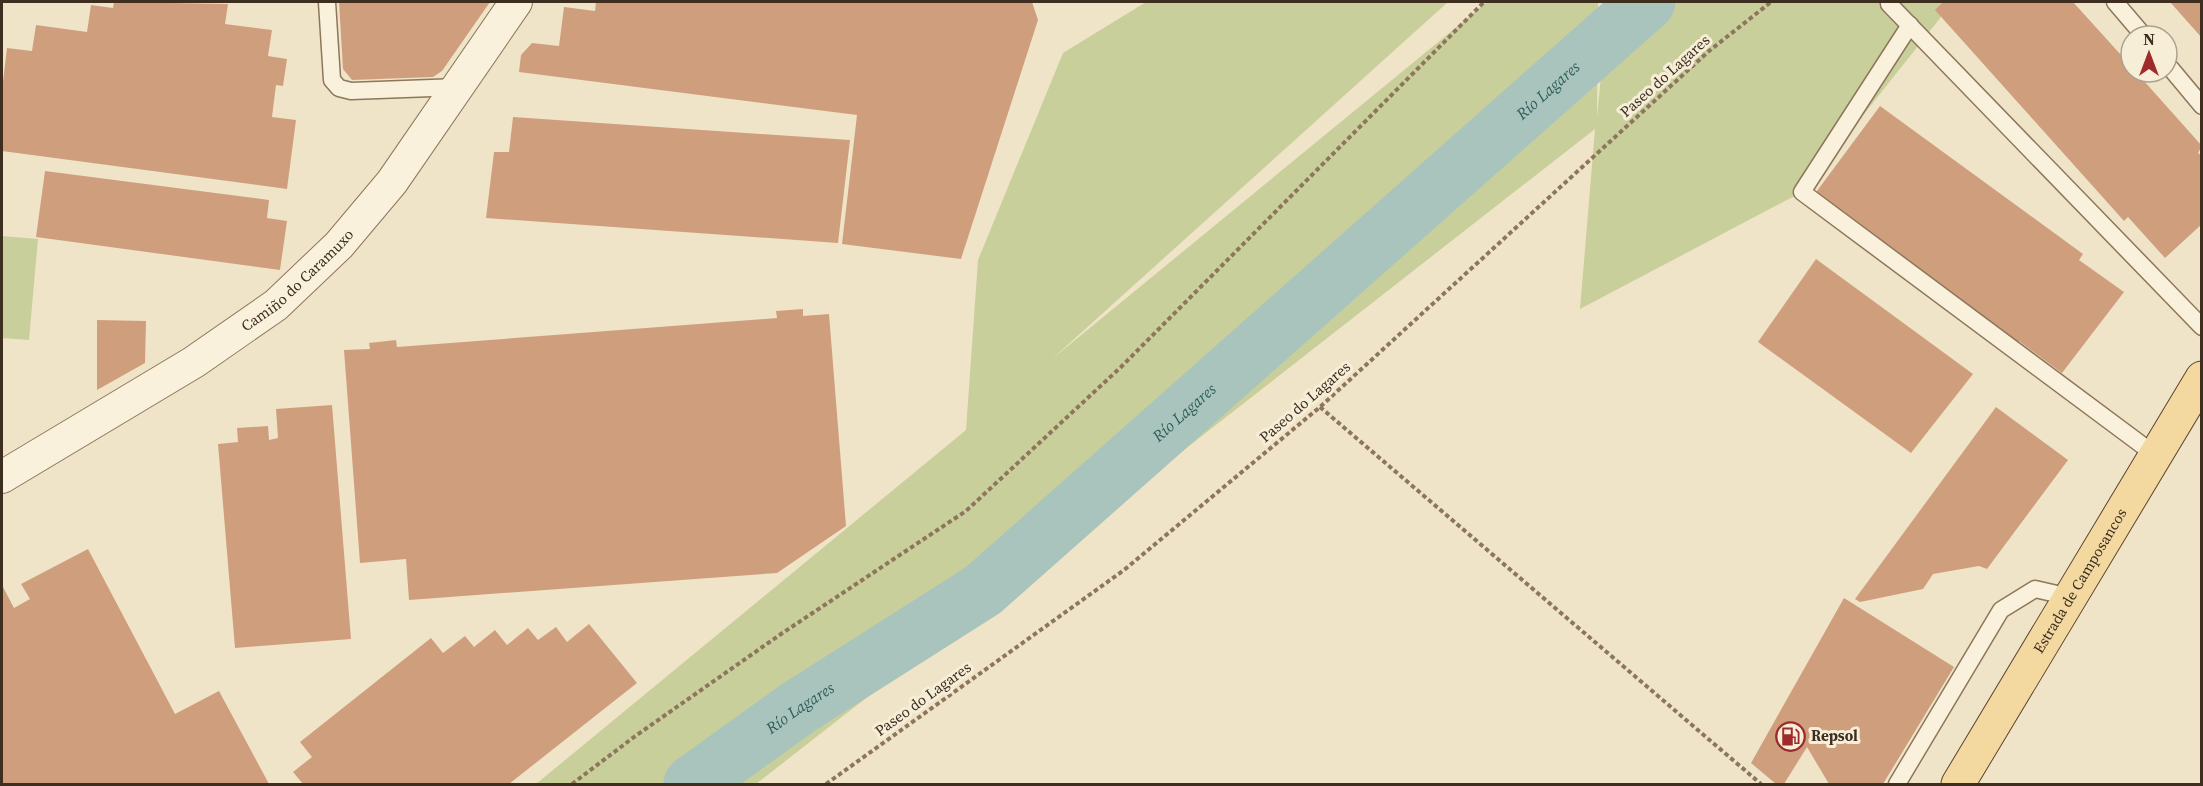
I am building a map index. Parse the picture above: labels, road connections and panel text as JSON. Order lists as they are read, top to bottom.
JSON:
{
  "streets": {
    "main road": ["Estrada de Camposancos"],
    "street": ["Camiño do Caramuxo"],
    "path": ["Paseo do Lagares"]
  },
  "water": ["Río Lagares"],
  "places": {
    "fuel station": ["Repsol"]
  },
  "north": "top"
}
